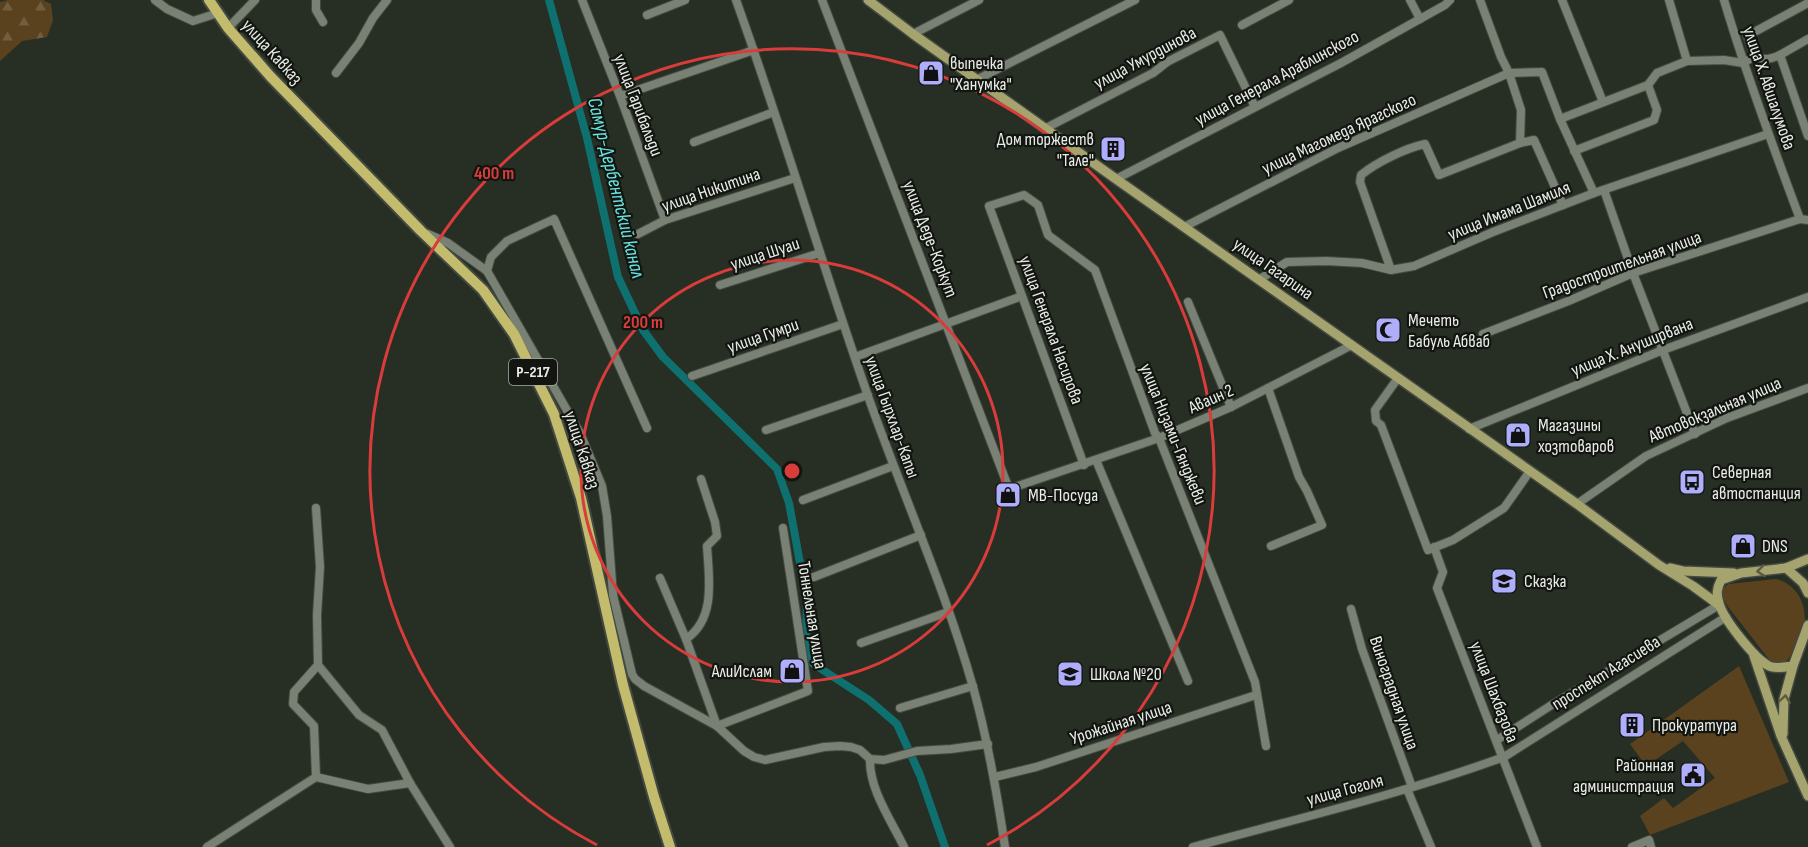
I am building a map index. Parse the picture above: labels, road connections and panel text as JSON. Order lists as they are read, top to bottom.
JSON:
{
  "streets": {
    "highway": ["улица Кавказ", "Р-217"],
    "main road": ["улица Гагарина"],
    "street": [
      "улица Умурдинова",
      "улица Генерала Араблинского",
      "улица Х. Авшалумова",
      "улица Гарибальди",
      "улица Магомеда Ярагского",
      "улица Никитина",
      "улица Имама Шамиля",
      "улица Деде-Коркут",
      "улица Шуаи",
      "Градостроительная улица",
      "улица Генерала Насирова",
      "улица Гумри",
      "улица Х. Ануширвана",
      "Аваин 2",
      "Автовокзальная улица",
      "улица Гырхлар-Капы",
      "улица Низами-Гянджеви",
      "Тоннельная улица",
      "проспект Агасиева",
      "улица Шахбазова",
      "Виноградная улица",
      "Урожайная улица",
      "улица Гоголя"
    ]
  },
  "crossings": [
    ["улица Умурдинова", "улица Генерала Араблинского"],
    ["улица Умурдинова", "улица Гагарина"],
    ["улица Генерала Араблинского", "улица Гагарина"],
    ["улица Х. Авшалумова", "улица Имама Шамиля"],
    ["улица Х. Авшалумова", "Градостроительная улица"],
    ["улица Гарибальди", "улица Никитина"],
    ["улица Магомеда Ярагского", "улица Гагарина"],
    ["улица Никитина", "улица Гырхлар-Капы"],
    ["улица Имама Шамиля", "улица Гагарина"],
    ["улица Деде-Коркут", "Аваин 2"],
    ["улица Шуаи", "улица Гырхлар-Капы"],
    ["улица Гагарина", "улица Х. Ануширвана"],
    ["улица Гагарина", "Аваин 2"],
    ["улица Гагарина", "Автовокзальная улица"],
    ["улица Гагарина", "улица Шахбазова"],
    ["улица Генерала Насирова", "Аваин 2"],
    ["улица Генерала Насирова", "улица Низами-Гянджеви"],
    ["улица Гумри", "улица Гырхлар-Капы"],
    ["Аваин 2", "улица Низами-Гянджеви"],
    ["улица Гырхлар-Капы", "Урожайная улица"],
    ["улица Низами-Гянджеви", "Урожайная улица"],
    ["проспект Агасиева", "улица Шахбазова"],
    ["проспект Агасиева", "улица Гоголя"],
    ["улица Шахбазова", "улица Гоголя"],
    ["Виноградная улица", "улица Гоголя"]
  ],
  "water": ["Самур-Дербентский канал"],
  "places": {
    "shop": [
      "выпечка \"Ханумка\"",
      "Магазины хозтоваров",
      "МВ-Посуда",
      "DNS",
      "АлиИслам"
    ],
    "building": ["Дом торжеств \"Тале\"", "Прокуратура"],
    "mosque": ["Мечеть Бабуль Абваб"],
    "bus stop": ["Северная автостанция"],
    "school or university": ["Сказка", "Школа №20"],
    "public building": ["Районная администрация"]
  },
  "rings": ["400 m", "200 m"]
}
